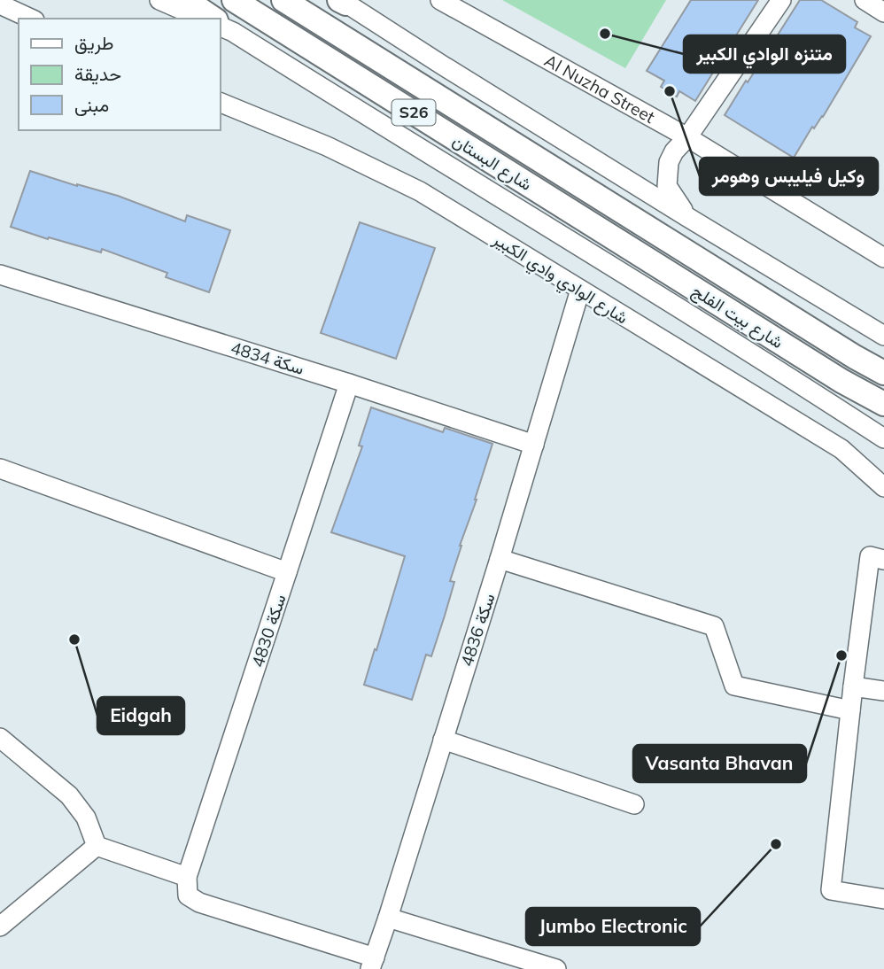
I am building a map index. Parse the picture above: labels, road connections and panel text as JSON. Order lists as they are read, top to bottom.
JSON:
{
  "streets": {
    "main road": ["S26", "شارع البستان", "شارع بيت الفلج"],
    "street": [
      "Al Nuzha Street",
      "شارع الوادي وادي الكبير",
      "سكة 4834",
      "سكة 4836",
      "سكة 4830"
    ]
  },
  "crossings": [
    ["شارع البستان", "شارع بيت الفلج"],
    ["شارع الوادي وادي الكبير", "سكة 4836"],
    ["سكة 4834", "سكة 4836"],
    ["سكة 4834", "سكة 4830"]
  ],
  "places": [
    "متنزه الوادي الكبير",
    "وكيل فيليبس وهومر",
    "Eidgah",
    "Vasanta Bhavan",
    "Jumbo Electronic"
  ],
  "legend": ["طريق", "حديقة", "مبنى"]
}
